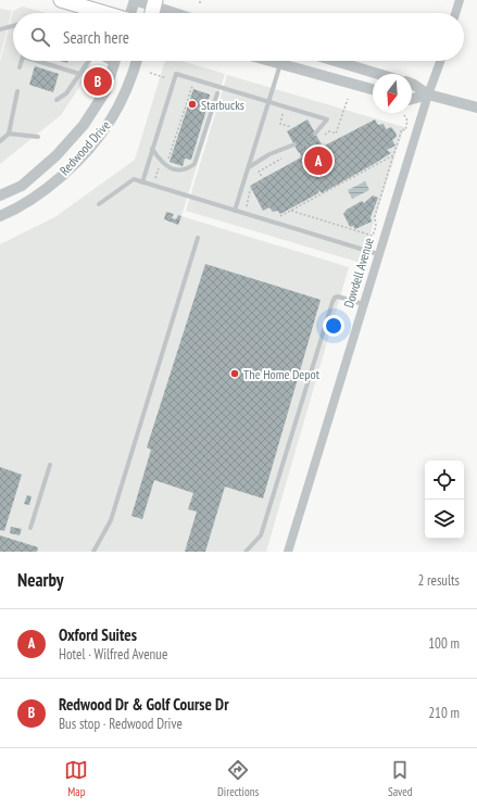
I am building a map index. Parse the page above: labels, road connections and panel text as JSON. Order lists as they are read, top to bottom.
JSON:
{
  "streets": {
    "street": ["Redwood Drive", "Dowdell Avenue"]
  },
  "places": ["Starbucks", "The Home Depot"],
  "north": "bottom",
  "page": {
    "search": "Search here",
    "pins": ["B", "A"],
    "heading": ["Nearby", "2 results"],
    "list": [
      {
        "mark": "A",
        "name": "Oxford Suites",
        "note": "Hotel · Wilfred Avenue",
        "value": "100 m"
      },
      {
        "mark": "B",
        "name": "Redwood Dr & Golf Course Dr",
        "note": "Bus stop · Redwood Drive",
        "value": "210 m"
      }
    ],
    "nav": ["Map", "Directions", "Saved"]
  }
}
